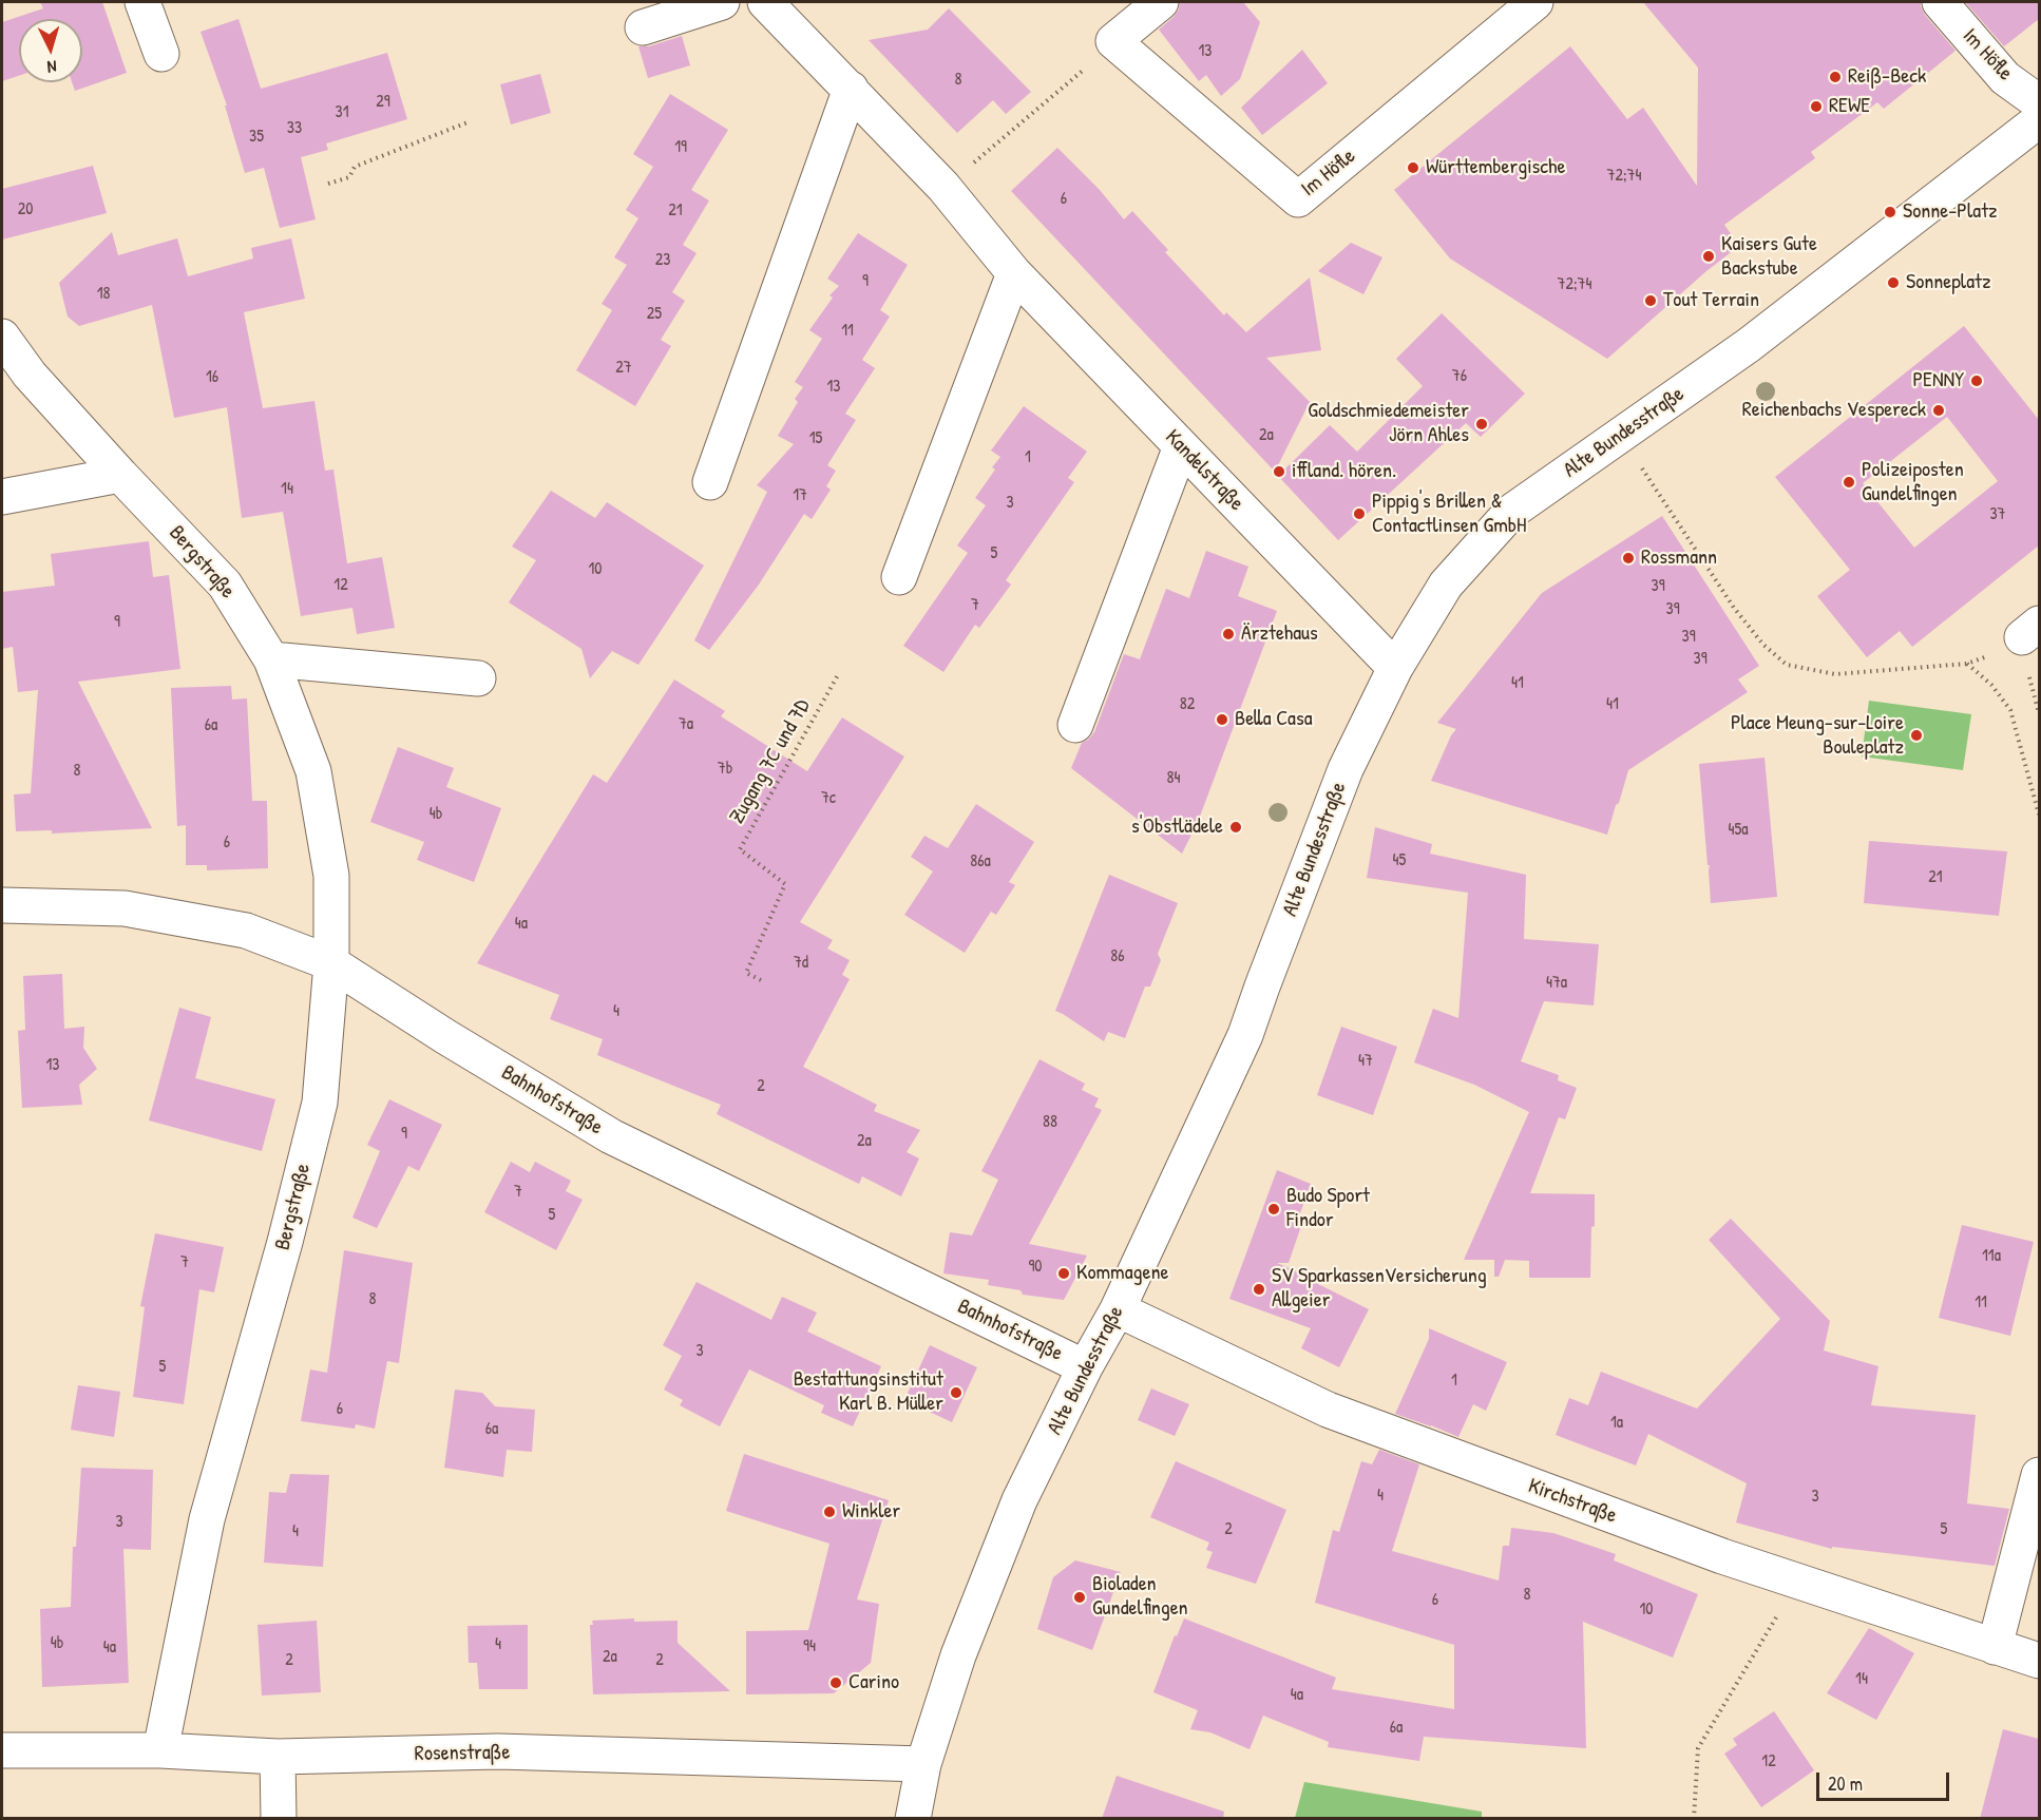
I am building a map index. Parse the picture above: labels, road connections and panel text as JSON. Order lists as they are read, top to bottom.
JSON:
{
  "streets": {
    "street": [
      "Im Höfle",
      "Alte Bundesstraße",
      "Kandelstraße",
      "Bergstraße",
      "Bahnhofstraße",
      "Kirchstraße",
      "Rosenstraße"
    ],
    "path": ["Zugang 7C und 7D"]
  },
  "crossings": [
    ["Alte Bundesstraße", "Kandelstraße"],
    ["Alte Bundesstraße", "Bahnhofstraße"],
    ["Alte Bundesstraße", "Kirchstraße"],
    ["Alte Bundesstraße", "Rosenstraße"],
    ["Bergstraße", "Bahnhofstraße"],
    ["Bergstraße", "Rosenstraße"]
  ],
  "places": [
    "Reiß-Beck",
    "REWE",
    "Württembergische",
    "Sonne-Platz",
    "Kaisers Gute Backstube",
    "Sonneplatz",
    "Tout Terrain",
    "PENNY",
    "Reichenbachs Vespereck",
    "Goldschmiedemeister Jörn Ahles",
    "iffland. hören.",
    "Polizeiposten Gundelfingen",
    "Pippig's Brillen & Contactlinsen GmbH",
    "Rossmann",
    "Ärztehaus",
    "Bella Casa",
    "Place Meung-sur-Loire Bouleplatz",
    "s'Obstlädele",
    "Budo Sport Findor",
    "Kommagene",
    "SV SparkassenVersicherung Allgeier",
    "Bestattungsinstitut Karl B. Müller",
    "Winkler",
    "Bioladen Gundelfingen",
    "Carino"
  ],
  "house_numbers": [
    "13",
    "8",
    "29",
    "31",
    "33",
    "35",
    "19",
    "72;74",
    "6",
    "20",
    "21",
    "23",
    "9",
    "72;74",
    "18",
    "25",
    "11",
    "27",
    "76",
    "16",
    "13",
    "2a",
    "15",
    "1",
    "14",
    "17",
    "3",
    "37",
    "5",
    "10",
    "12",
    "39",
    "7",
    "39",
    "9",
    "39",
    "39",
    "41",
    "82",
    "41",
    "7a",
    "6a",
    "7b",
    "8",
    "84",
    "7c",
    "4b",
    "45a",
    "6",
    "45",
    "86a",
    "21",
    "4a",
    "86",
    "7d",
    "47a",
    "4",
    "47",
    "13",
    "2",
    "88",
    "9",
    "2a",
    "7",
    "5",
    "11a",
    "7",
    "90",
    "8",
    "11",
    "3",
    "5",
    "1",
    "6",
    "1a",
    "6a",
    "4",
    "3",
    "3",
    "2",
    "5",
    "4",
    "8",
    "6",
    "10",
    "4b",
    "4",
    "94",
    "4a",
    "2a",
    "2",
    "2",
    "14",
    "4a",
    "6a",
    "12"
  ],
  "scale_bar": "20 m",
  "north": "bottom"
}
